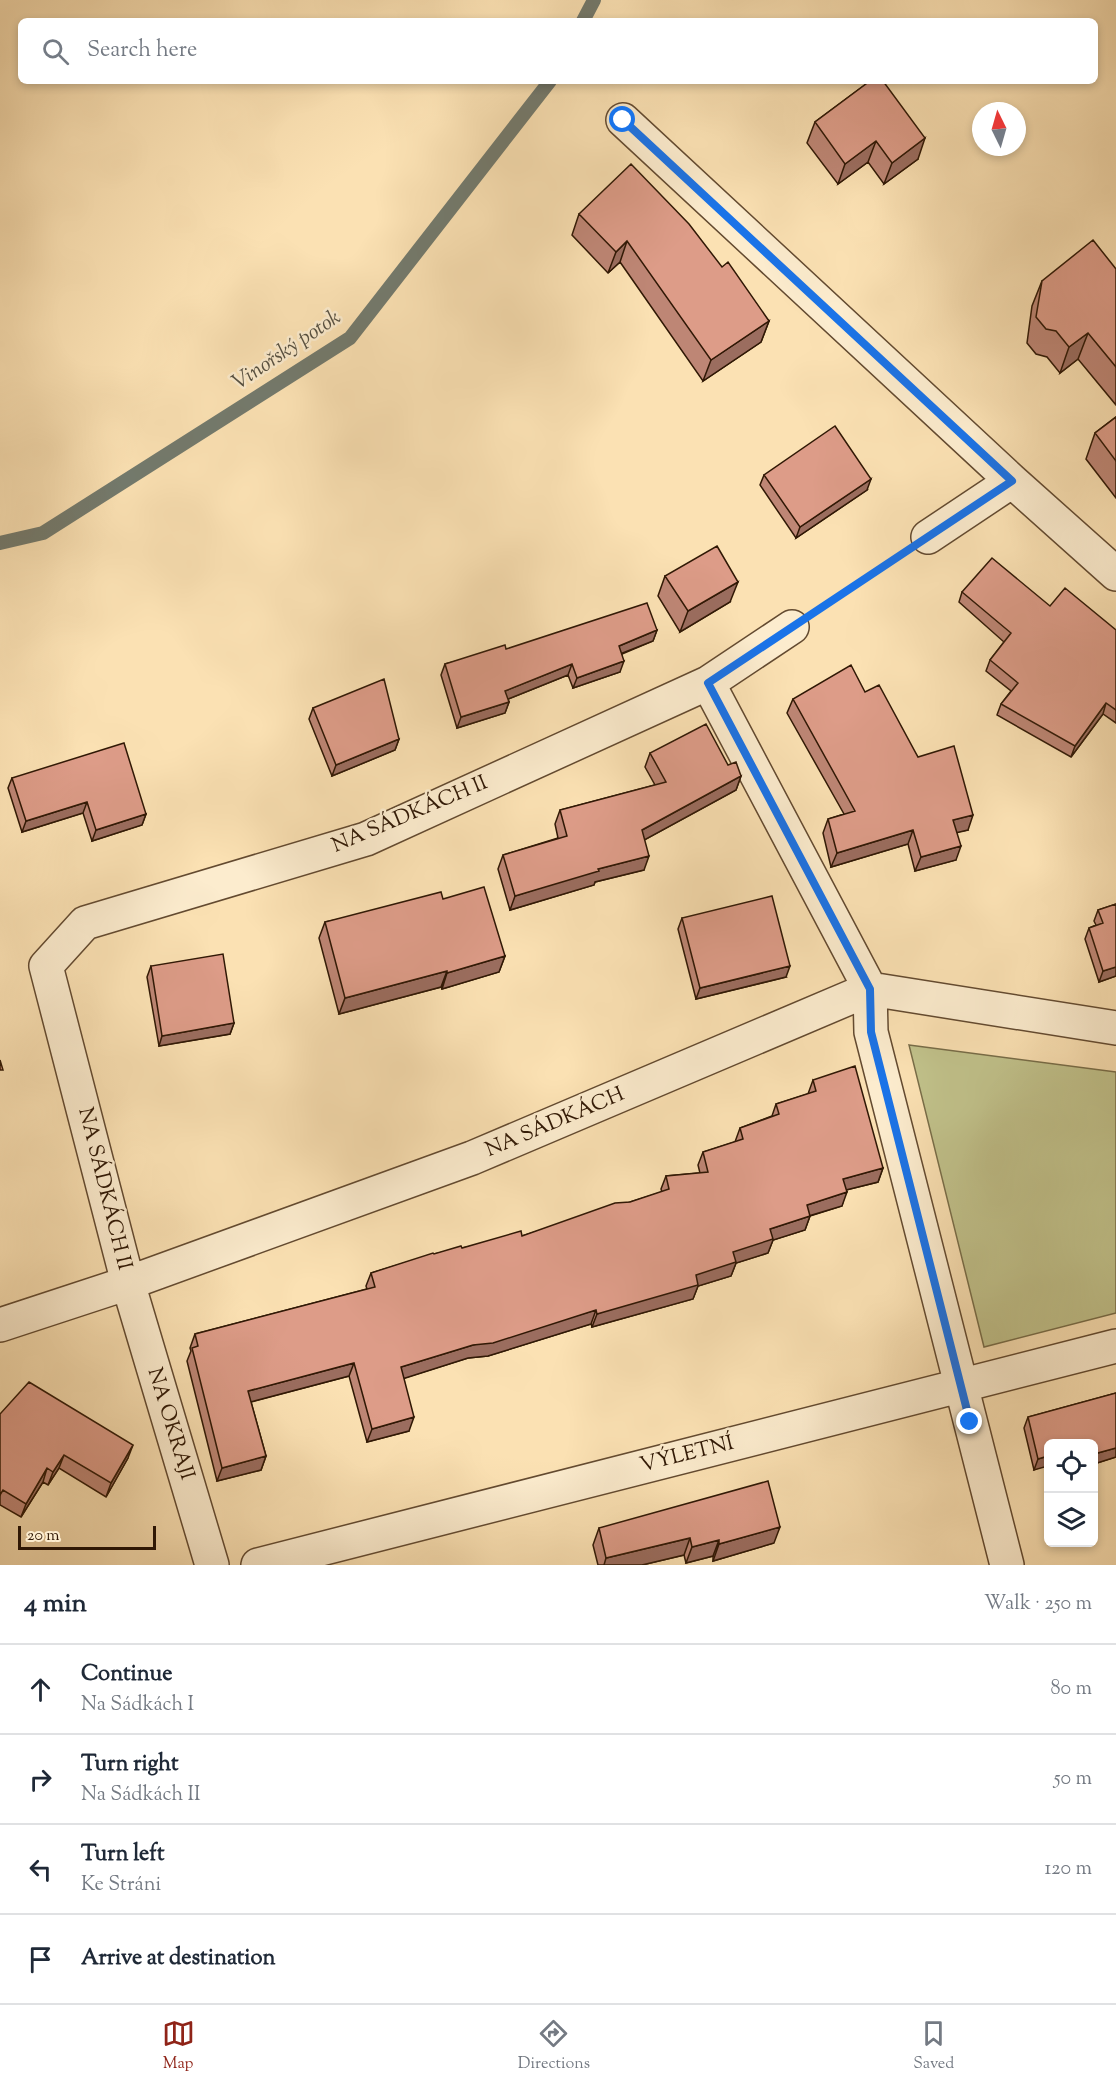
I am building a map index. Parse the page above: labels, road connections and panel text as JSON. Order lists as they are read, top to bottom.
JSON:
{
  "streets": {
    "street": [
      "NA SÁDKÁCH II",
      "NA SÁDKÁCH",
      "NA OKRAJI",
      "VÝLETNÍ"
    ]
  },
  "crossings": [
    ["NA SÁDKÁCH II", "NA SÁDKÁCH"],
    ["NA SÁDKÁCH II", "NA OKRAJI"],
    ["NA SÁDKÁCH", "NA OKRAJI"]
  ],
  "water": ["Vinořský potok"],
  "scale_bar": "20 m",
  "north": "top",
  "page": {
    "search": "Search here",
    "scale": "20 m",
    "heading": ["4 min", "Walk · 250 m"],
    "list": [
      ["Continue", "Na Sádkách I", "80 m"],
      ["Turn right", "Na Sádkách II", "50 m"],
      ["Turn left", "Ke Stráni", "120 m"],
      "Arrive at destination"
    ],
    "nav": ["Map", "Directions", "Saved"]
  }
}
